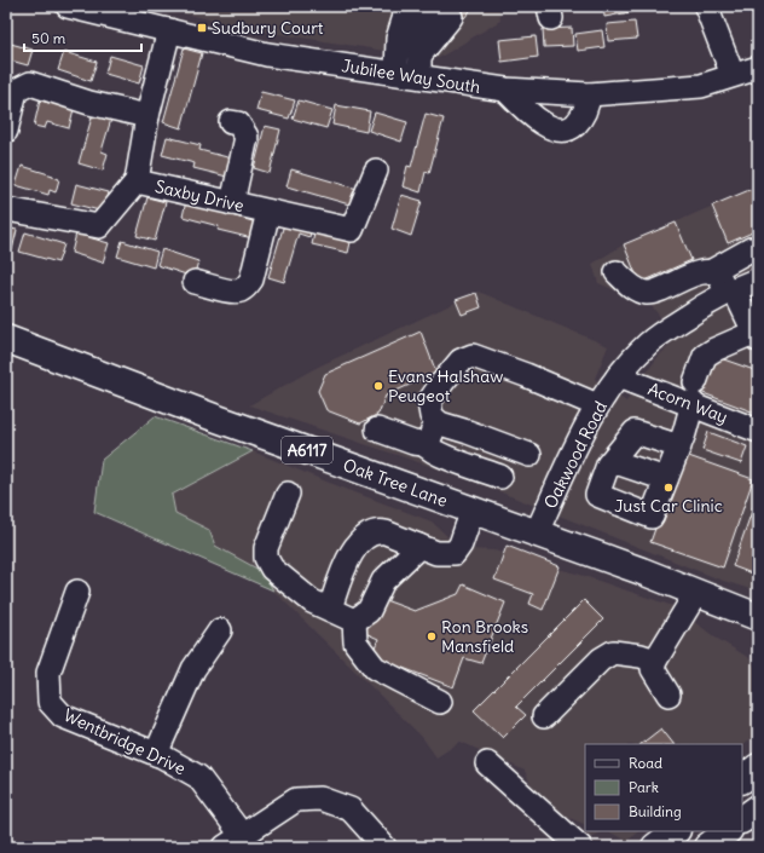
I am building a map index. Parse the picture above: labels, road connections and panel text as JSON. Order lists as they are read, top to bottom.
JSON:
{
  "streets": {
    "main road": ["A6117", "Oak Tree Lane"],
    "street": [
      "Jubilee Way South",
      "Saxby Drive",
      "Acorn Way",
      "Oakwood Road",
      "Wentbridge Drive"
    ]
  },
  "crossings": [
    ["Jubilee Way South", "Saxby Drive"],
    ["Acorn Way", "Oakwood Road"],
    ["Oakwood Road", "Oak Tree Lane"]
  ],
  "places": {
    "transit": ["Sudbury Court"],
    "other": ["Evans Halshaw Peugeot", "Just Car Clinic", "Ron Brooks Mansfield"]
  },
  "legend": ["Road", "Park", "Building"],
  "scale_bar": "50 m"
}
